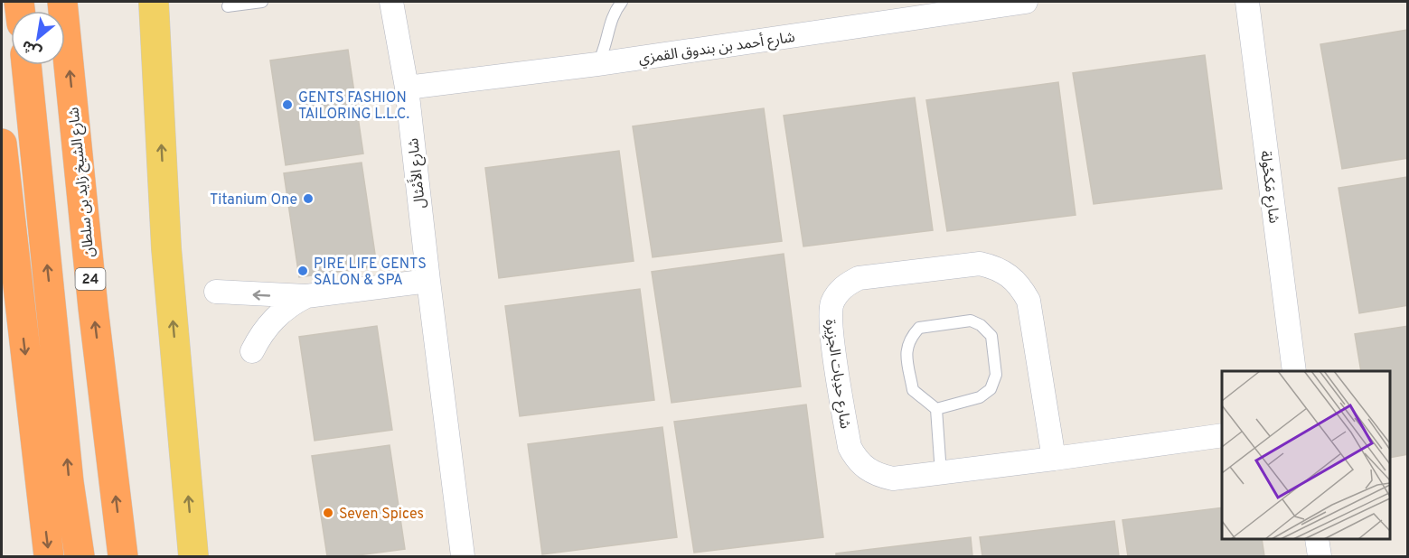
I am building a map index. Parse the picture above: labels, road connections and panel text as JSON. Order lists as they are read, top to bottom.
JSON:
{
  "streets": {
    "highway": ["شارع الشيخ زايد بن سلطان", "24"],
    "street": [
      "شارع أحمد بن بندوق القمزي",
      "شارع الأَمْثال",
      "شارع مَكحُولة",
      "شارع حدِبات الجزِيرة"
    ]
  },
  "crossings": [
    ["شارع أحمد بن بندوق القمزي", "شارع الأَمْثال"]
  ],
  "places": [
    "GENTS FASHION TAILORING L.L.C.",
    "Titanium One",
    "PIRE LIFE GENTS SALON & SPA",
    "Seven Spices"
  ],
  "north": "bottom left"
}
